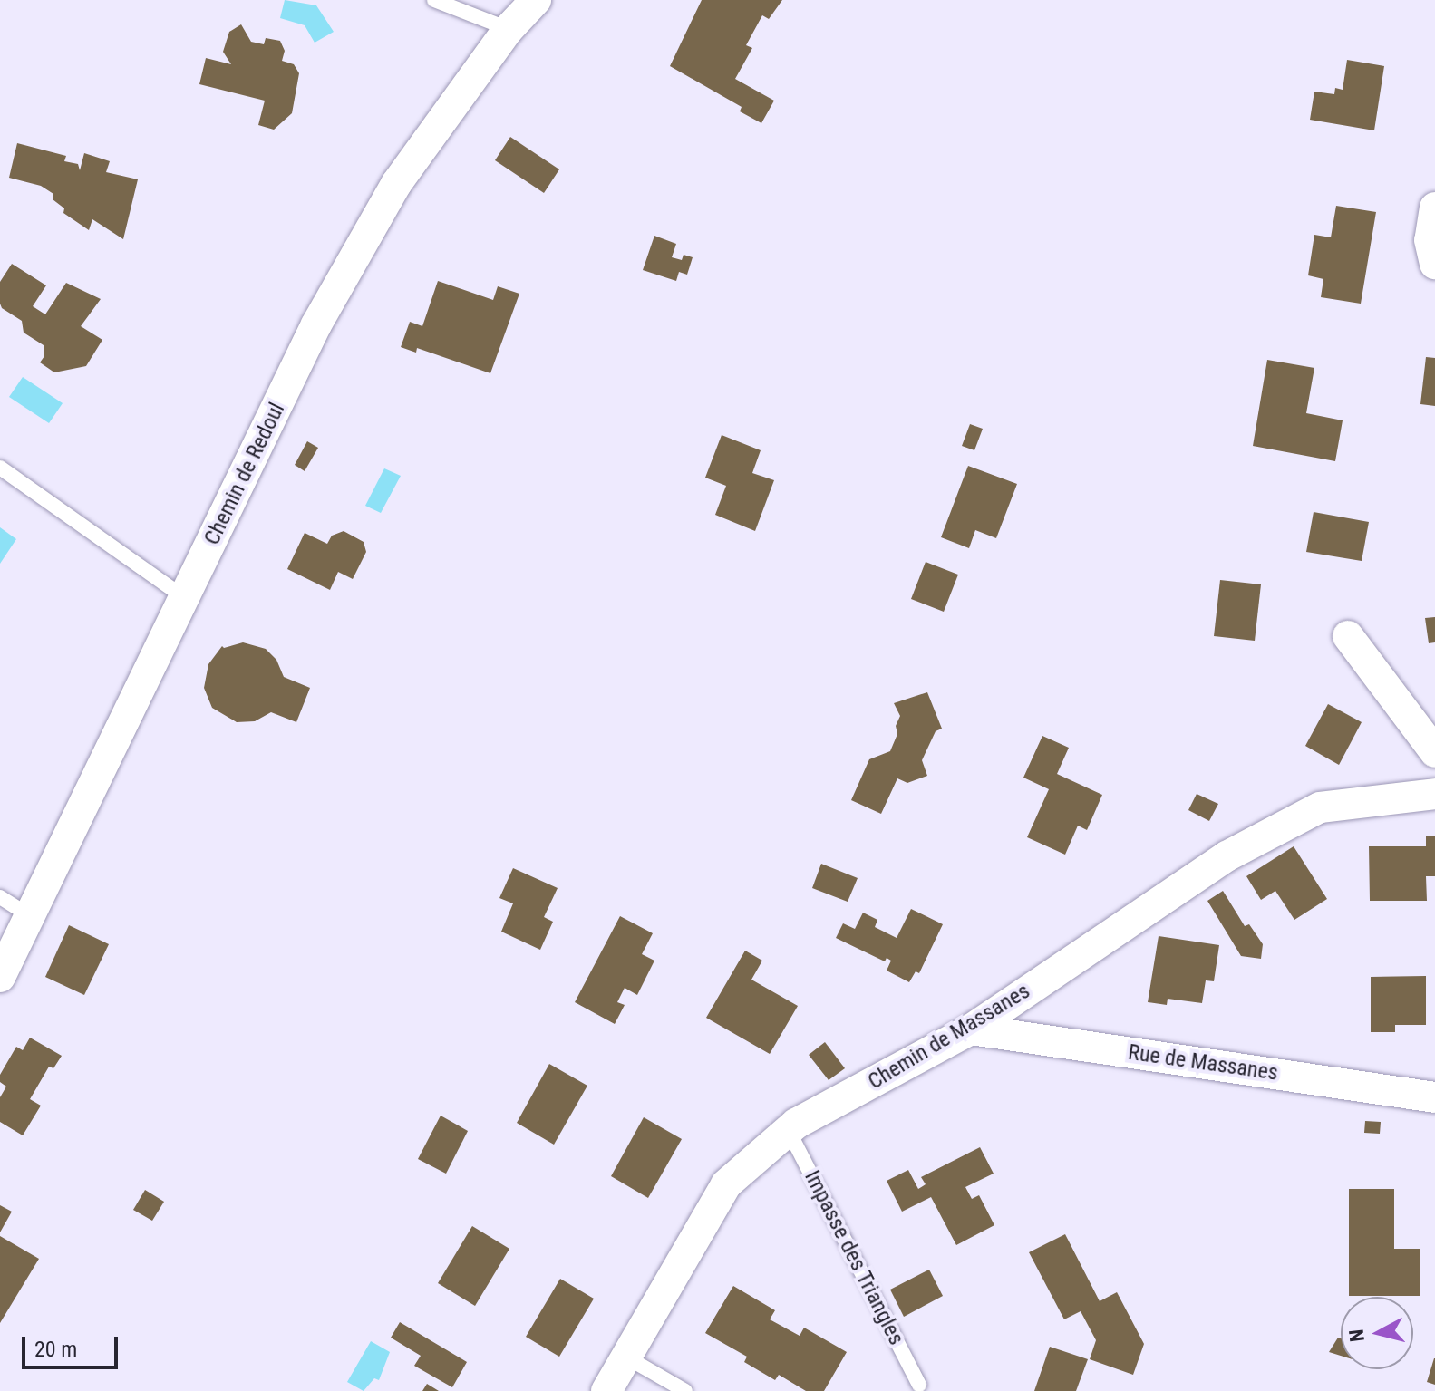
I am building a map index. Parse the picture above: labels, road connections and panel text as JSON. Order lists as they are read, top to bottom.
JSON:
{
  "streets": {
    "street": ["Chemin de Redoul", "Chemin de Massanes", "Rue de Massanes"],
    "lane": ["Impasse des Triangles"]
  },
  "crossings": [
    ["Chemin de Massanes", "Rue de Massanes"],
    ["Chemin de Massanes", "Impasse des Triangles"]
  ],
  "scale_bar": "20 m",
  "north": "left"
}
